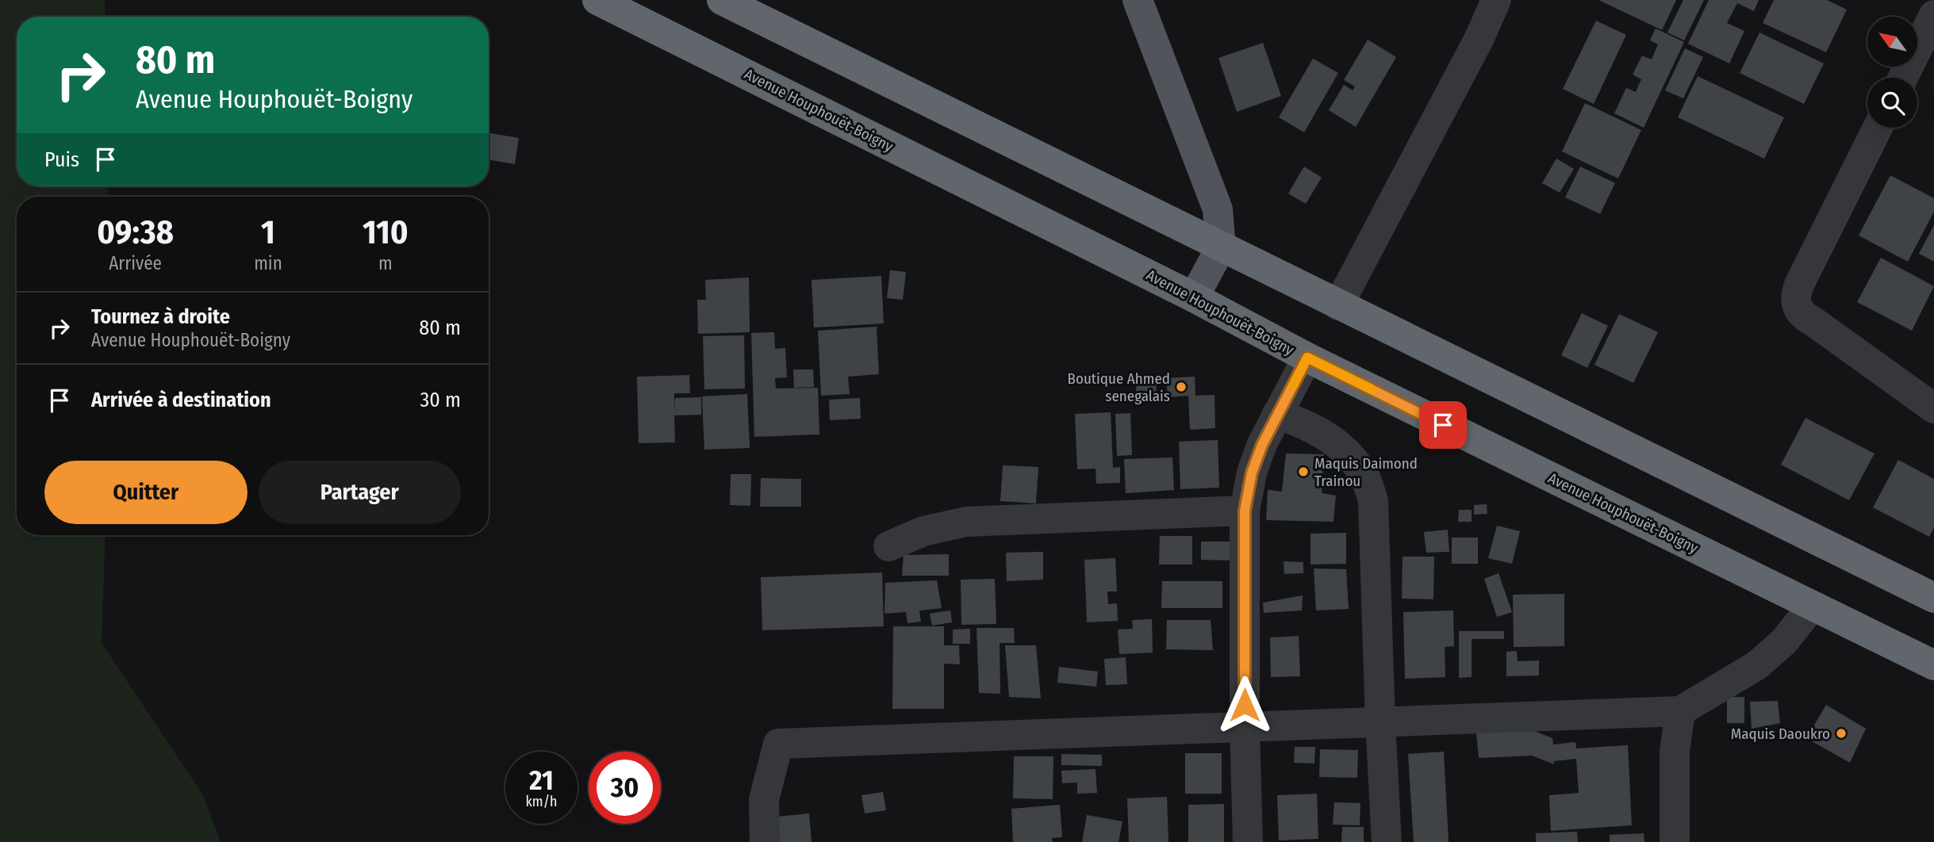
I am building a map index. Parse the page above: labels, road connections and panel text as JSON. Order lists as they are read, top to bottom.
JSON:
{
  "streets": {
    "highway": ["Avenue Houphouët-Boigny"]
  },
  "places": ["Boutique Ahmed senegalais", "Maquis Daimond Trainou", "Maquis Daoukro"],
  "north": "top left",
  "page": {
    "turn": ["80 m", "Avenue Houphouët-Boigny"],
    "then": "Puis",
    "eta": [
      "09:38",
      "Arrivée",
      "1",
      "min",
      "110",
      "m"
    ],
    "list": [
      {
        "name": "Tournez à droite",
        "note": "Avenue Houphouët-Boigny",
        "value": "80 m"
      },
      {
        "name": "Arrivée à destination",
        "value": "30 m"
      }
    ],
    "buttons": ["Quitter", "Partager"],
    "speed": "21 km/h",
    "limit": "30"
  }
}
